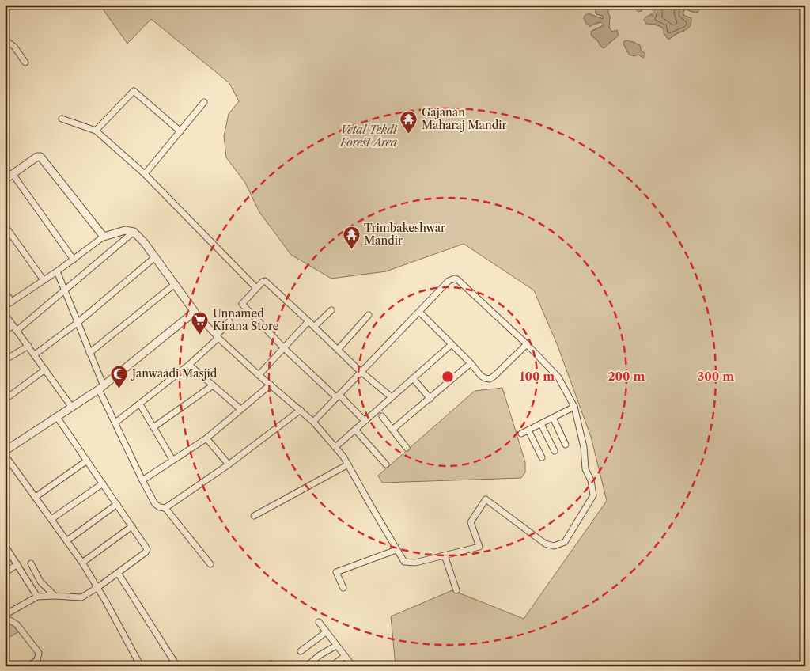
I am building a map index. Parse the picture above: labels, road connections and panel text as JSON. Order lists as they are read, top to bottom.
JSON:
{
  "parks": ["Vetal Tekdi Forest Area"],
  "places": {
    "temple": ["Gajanan Maharaj Mandir", "Trimbakeshwar Mandir"],
    "supermarket": ["Unnamed Kirana Store"],
    "mosque": ["Janwaadi Masjid"]
  },
  "rings": ["100 m", "200 m", "300 m"]
}
